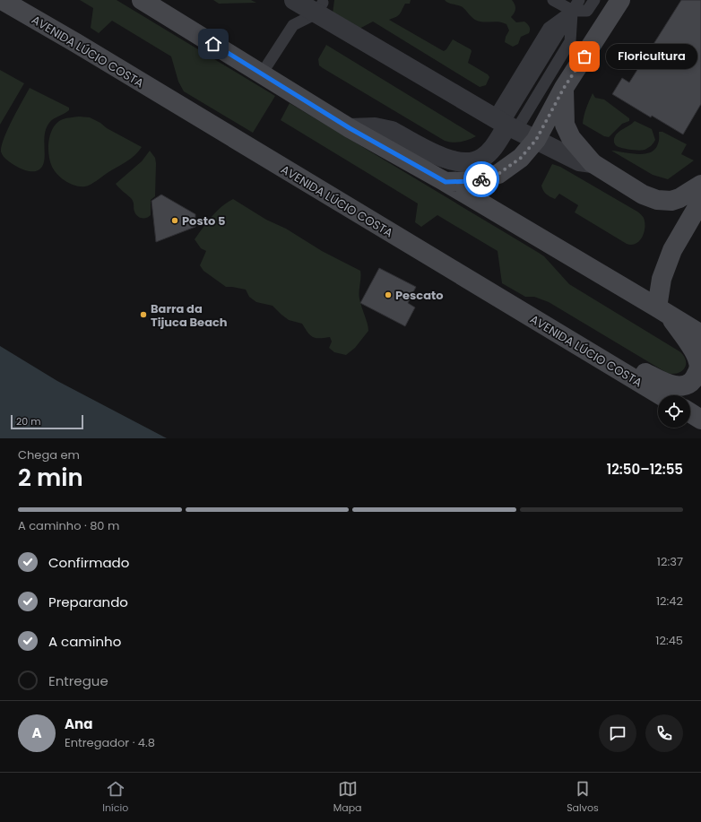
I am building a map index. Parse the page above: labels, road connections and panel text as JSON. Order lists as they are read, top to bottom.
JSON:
{
  "streets": {
    "main road": ["AVENIDA LÚCIO COSTA"]
  },
  "places": [
    "Floricultura",
    "Posto 5",
    "Pescato",
    "Barra da Tijuca Beach"
  ],
  "scale_bar": "20 m",
  "page": {
    "bubble": "Floricultura",
    "scale": "20 m",
    "heading": ["2 min", "Chega em", "12:50–12:55"],
    "panel": ["Ana", "Entregador · 4.8"],
    "bar": "A caminho · 80 m",
    "list": [
      ["Confirmado", "12:37"],
      ["Preparando", "12:42"],
      ["A caminho", "12:45"],
      "Entregue"
    ],
    "round": "A",
    "tabs": ["Início", "Mapa", "Salvos"]
  }
}
